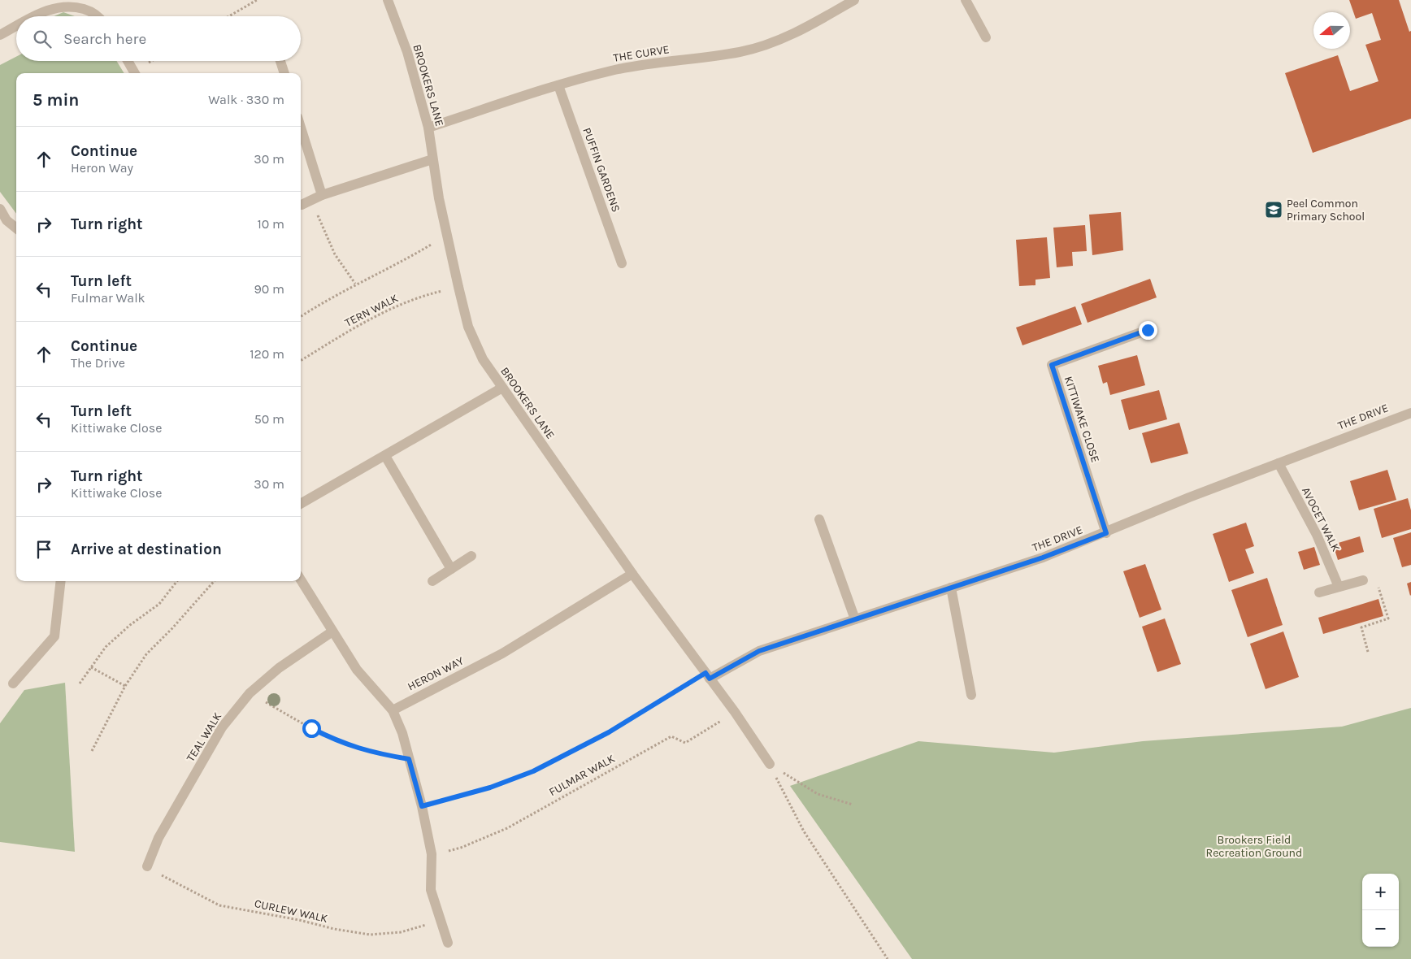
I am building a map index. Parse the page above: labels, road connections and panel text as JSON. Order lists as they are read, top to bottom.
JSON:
{
  "streets": {
    "street": [
      "THE CURVE",
      "BROOKERS LANE",
      "PUFFIN GARDENS",
      "THE DRIVE",
      "KITTIWAKE CLOSE",
      "AVOCET WALK",
      "HERON WAY",
      "TEAL WALK"
    ],
    "path": ["TERN WALK", "FULMAR WALK", "CURLEW WALK"]
  },
  "crossings": [
    ["THE CURVE", "BROOKERS LANE"],
    ["THE CURVE", "PUFFIN GARDENS"],
    ["BROOKERS LANE", "TERN WALK"],
    ["BROOKERS LANE", "THE DRIVE"],
    ["BROOKERS LANE", "HERON WAY"],
    ["BROOKERS LANE", "FULMAR WALK"],
    ["THE DRIVE", "KITTIWAKE CLOSE"],
    ["THE DRIVE", "AVOCET WALK"],
    ["TEAL WALK", "CURLEW WALK"]
  ],
  "parks": ["Brookers Field Recreation Ground"],
  "places": {
    "school or university": ["Peel Common Primary School"]
  },
  "north": "left",
  "page": {
    "search": "Search here",
    "heading": ["5 min", "Walk · 330 m"],
    "list": [
      ["Continue", "Heron Way", "30 m"],
      ["Turn right", "10 m"],
      ["Turn left", "Fulmar Walk", "90 m"],
      ["Continue", "The Drive", "120 m"],
      ["Turn left", "Kittiwake Close", "50 m"],
      ["Turn right", "Kittiwake Close", "30 m"],
      "Arrive at destination"
    ],
    "map_buttons": ["+", "−"]
  }
}
